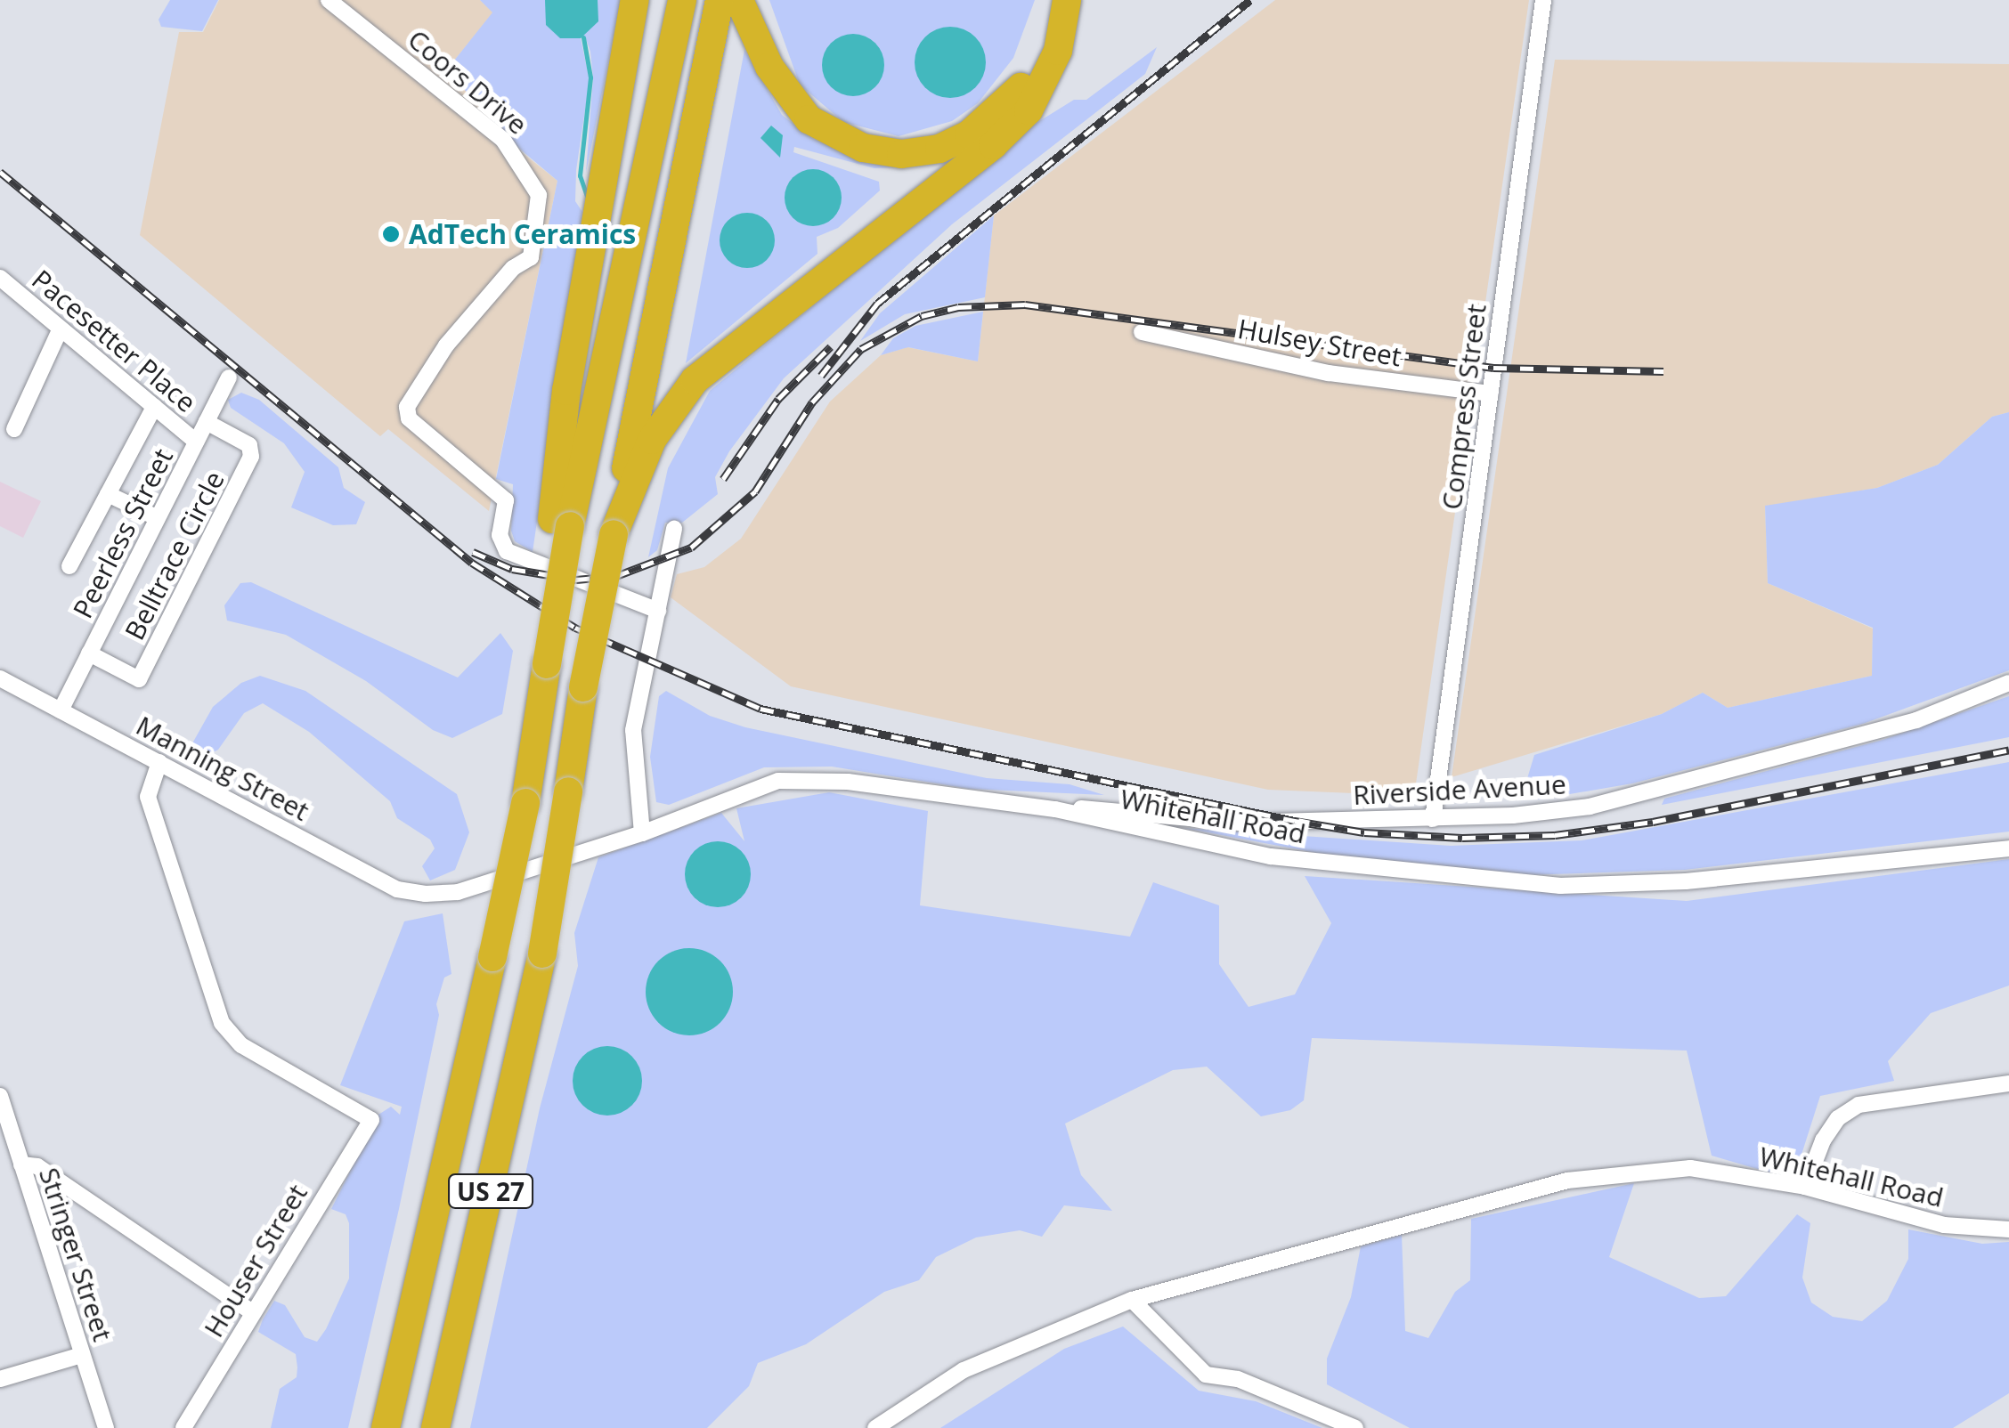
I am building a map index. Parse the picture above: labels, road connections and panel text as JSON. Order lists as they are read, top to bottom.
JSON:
{
  "streets": {
    "highway": ["US 27"],
    "street": [
      "Coors Drive",
      "Pacesetter Place",
      "Hulsey Street",
      "Compress Street",
      "Peerless Street",
      "Belltrace Circle",
      "Manning Street",
      "Riverside Avenue",
      "Whitehall Road",
      "Stringer Street",
      "Houser Street"
    ]
  },
  "crossings": [
    ["Pacesetter Place", "Peerless Street"],
    ["Hulsey Street", "Compress Street"],
    ["Compress Street", "Riverside Avenue"],
    ["Peerless Street", "Belltrace Circle"],
    ["Peerless Street", "Manning Street"],
    ["Manning Street", "Whitehall Road"],
    ["Manning Street", "Houser Street"],
    ["Riverside Avenue", "Whitehall Road"]
  ],
  "places": ["AdTech Ceramics"]
}
